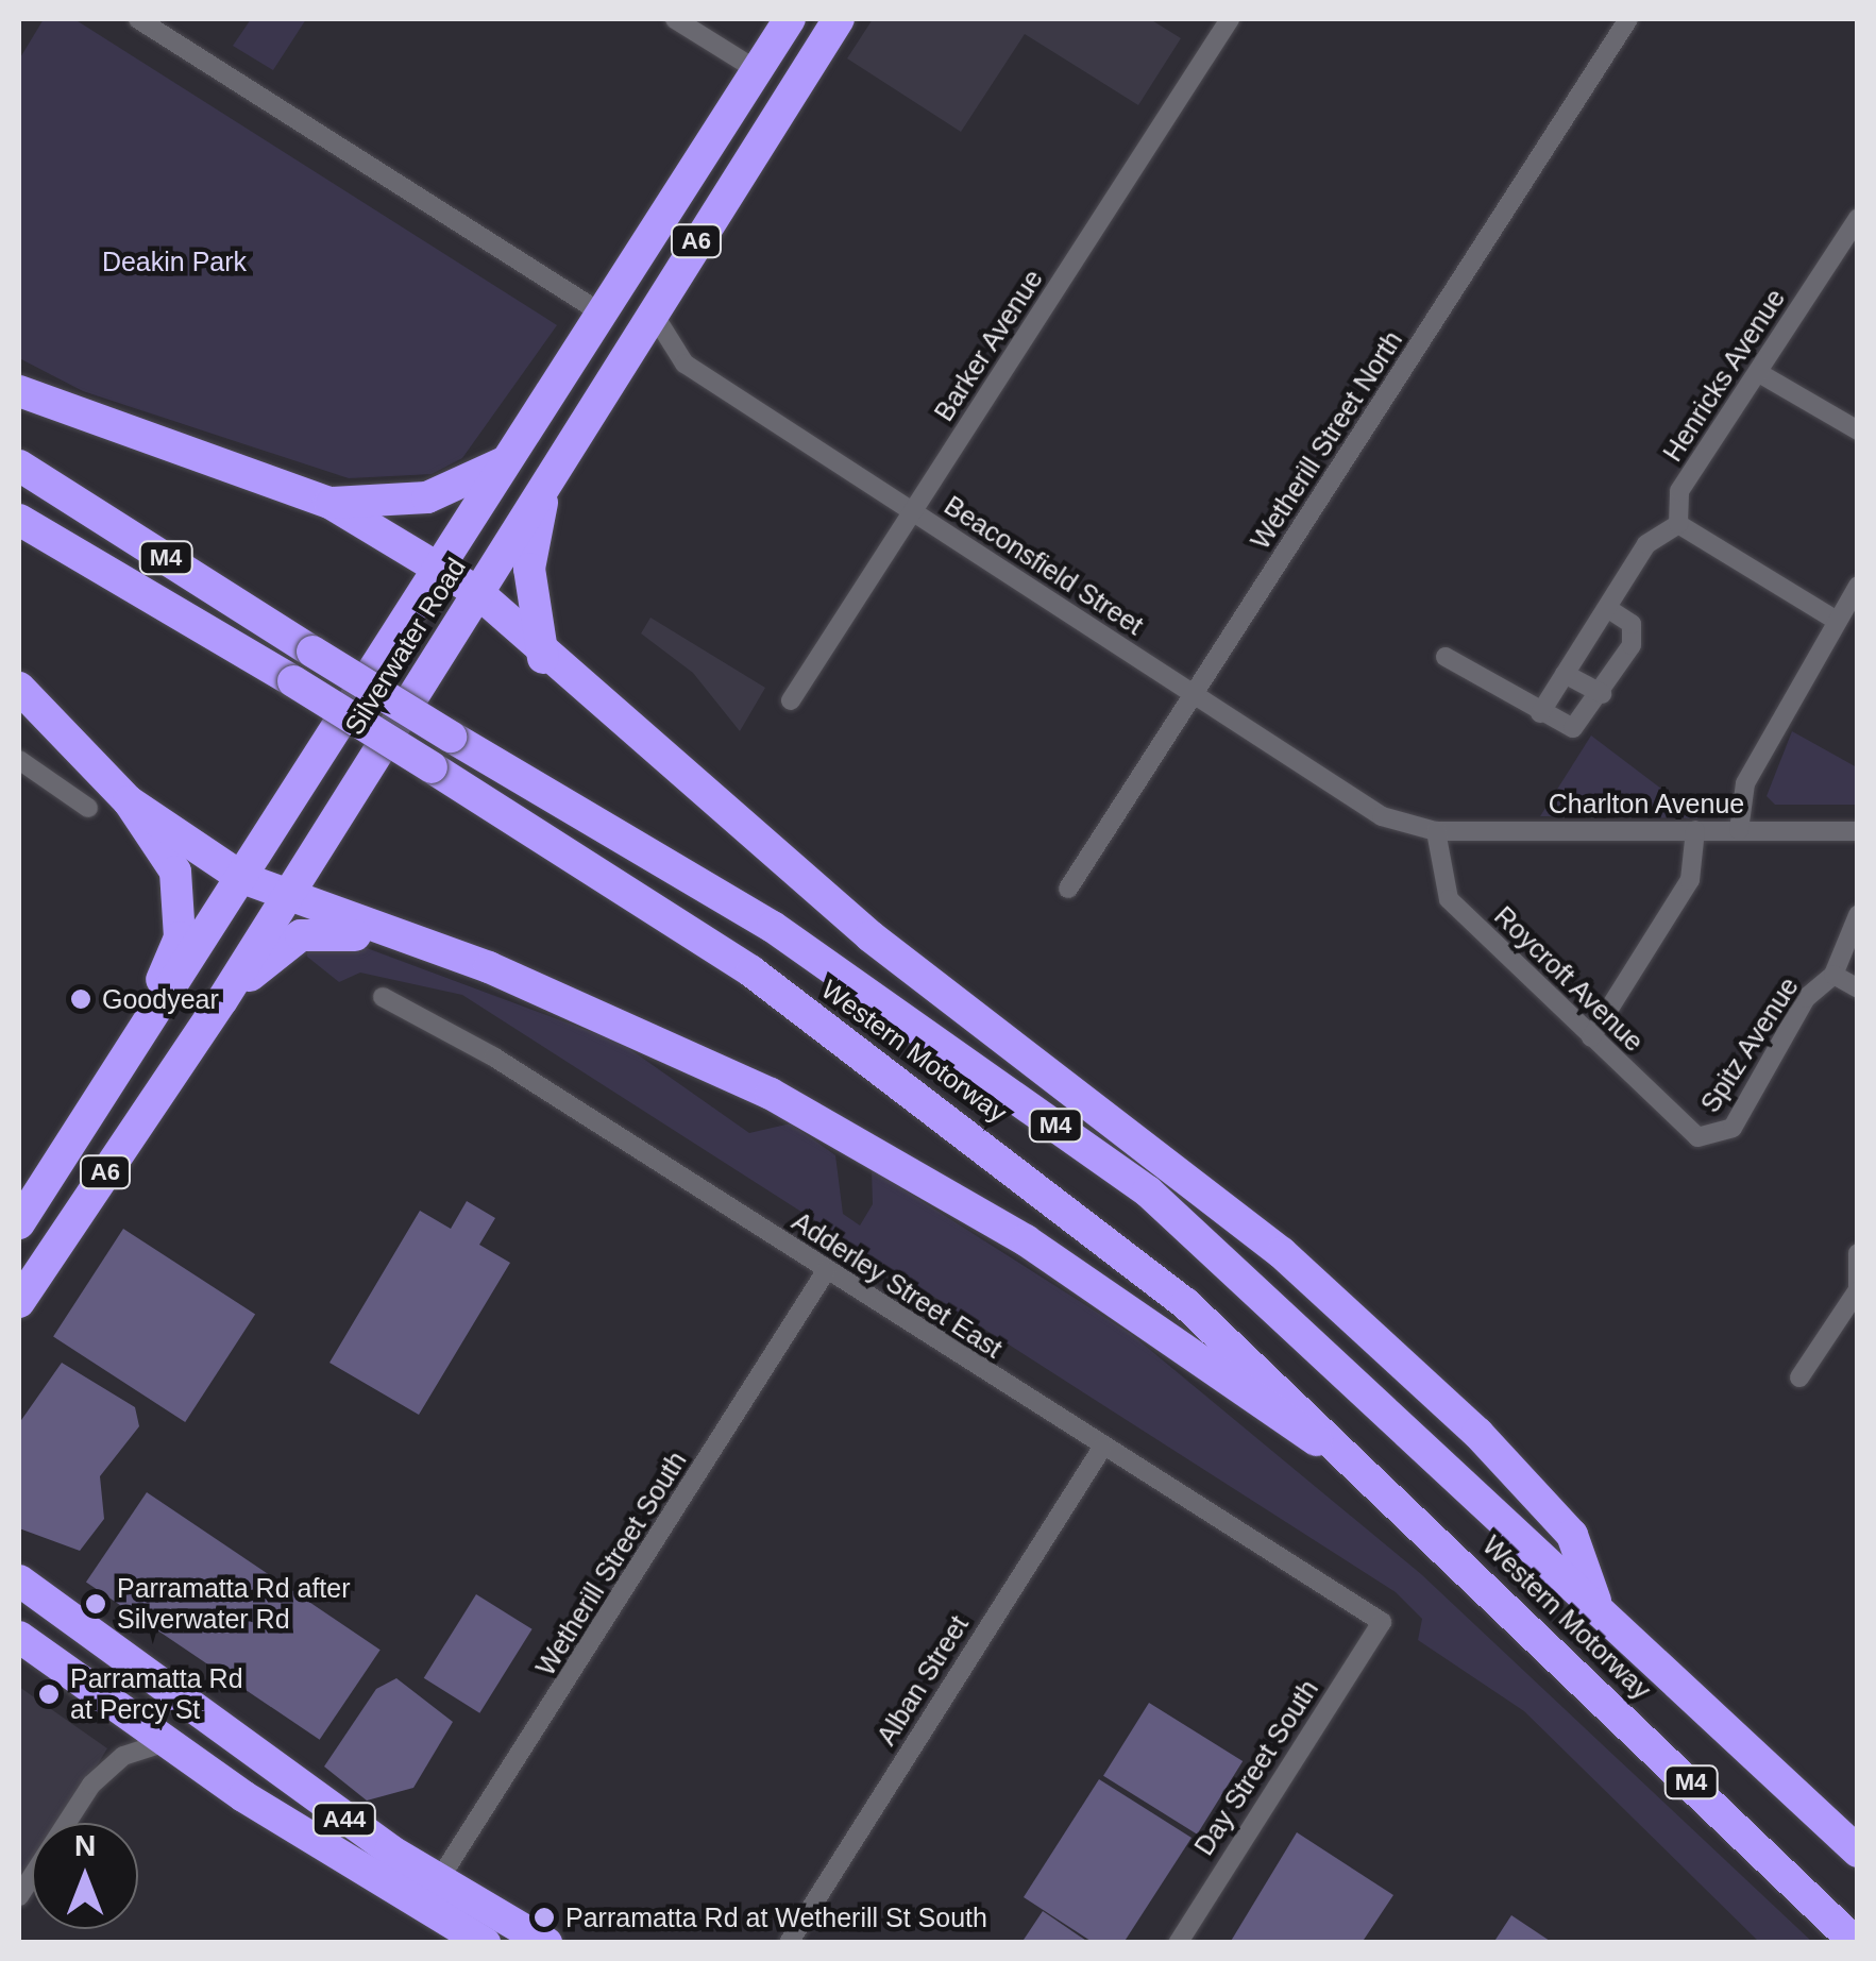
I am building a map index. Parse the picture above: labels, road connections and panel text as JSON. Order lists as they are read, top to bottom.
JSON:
{
  "streets": {
    "highway": [
      "A6",
      "M4",
      "Silverwater Road",
      "Western Motorway",
      "A44"
    ],
    "street": [
      "Barker Avenue",
      "Henricks Avenue",
      "Wetherill Street North",
      "Beaconsfield Street",
      "Charlton Avenue",
      "Roycroft Avenue",
      "Spitz Avenue",
      "Adderley Street East",
      "Wetherill Street South",
      "Alban Street",
      "Day Street South"
    ]
  },
  "crossings": [
    ["Barker Avenue", "Beaconsfield Street"],
    ["Wetherill Street North", "Beaconsfield Street"],
    ["Beaconsfield Street", "Silverwater Road"],
    ["Beaconsfield Street", "Charlton Avenue"],
    ["Beaconsfield Street", "Roycroft Avenue"],
    ["Charlton Avenue", "Roycroft Avenue"],
    ["Roycroft Avenue", "Spitz Avenue"],
    ["Adderley Street East", "Wetherill Street South"],
    ["Adderley Street East", "Alban Street"],
    ["Adderley Street East", "Day Street South"],
    ["Wetherill Street South", "A44"]
  ],
  "parks": ["Deakin Park"],
  "places": [
    "Goodyear",
    "Parramatta Rd after Silverwater Rd",
    "Parramatta Rd at Percy St",
    "Parramatta Rd at Wetherill St South"
  ],
  "north": "top"
}
